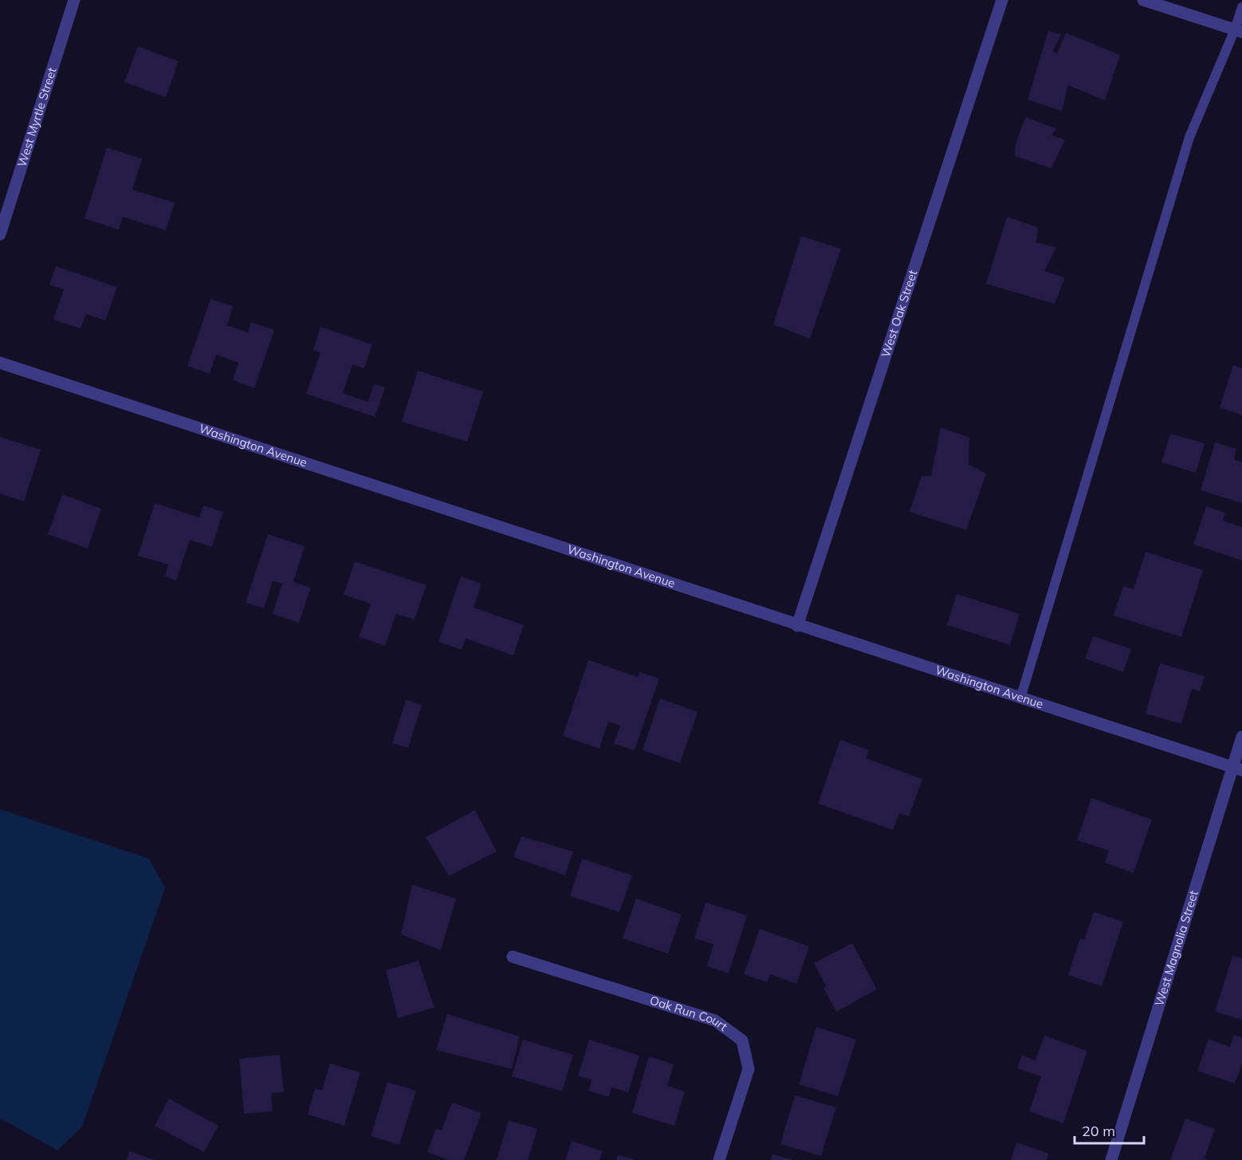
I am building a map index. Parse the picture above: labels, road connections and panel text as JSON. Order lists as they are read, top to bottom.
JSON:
{
  "streets": {
    "street": [
      "West Myrtle Street",
      "West Oak Street",
      "Washington Avenue",
      "West Magnolia Street",
      "Oak Run Court"
    ]
  },
  "crossings": [
    ["West Oak Street", "Washington Avenue"],
    ["Washington Avenue", "West Magnolia Street"]
  ],
  "scale_bar": "20 m"
}
